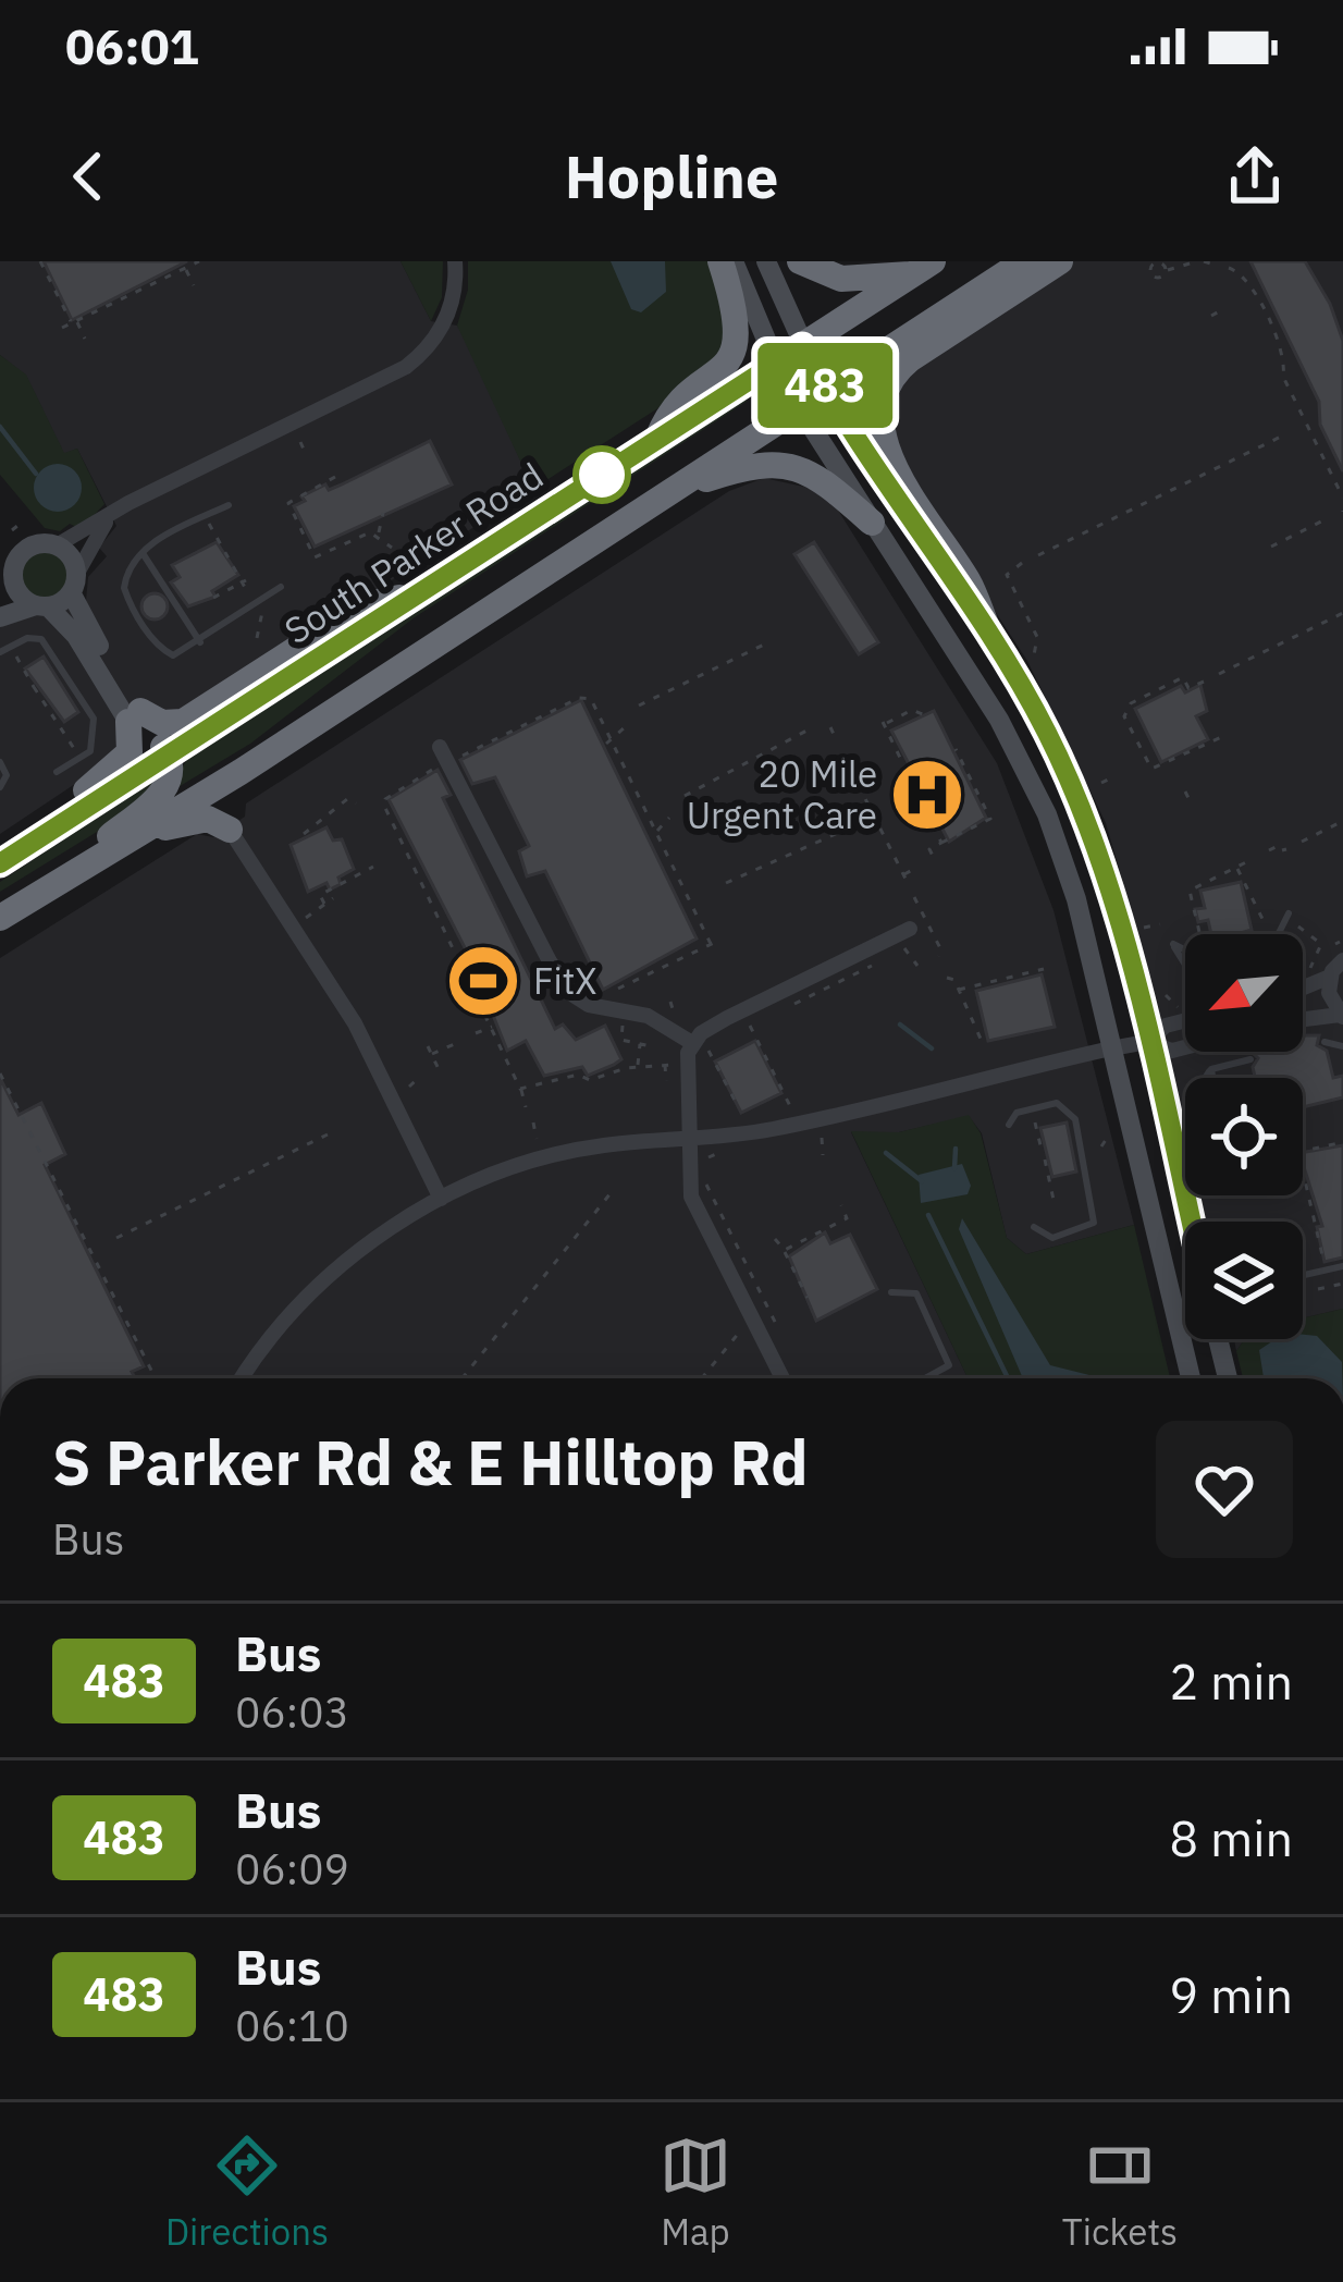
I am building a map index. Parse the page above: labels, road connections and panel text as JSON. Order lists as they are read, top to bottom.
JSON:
{
  "streets": {
    "highway": ["South Parker Road"]
  },
  "places": {
    "hospital": ["20 Mile Urgent Care"],
    "sports": ["FitX"]
  },
  "lines": ["bus line 483"],
  "north": "bottom left",
  "page": {
    "status": "06:01",
    "header": "Hopline",
    "on_map": "483",
    "heading": ["S Parker Rd & E Hilltop Rd", "Bus"],
    "list": [
      {
        "mark": "483",
        "name": "Bus",
        "note": "06:03",
        "value": "2 min"
      },
      {
        "mark": "483",
        "name": "Bus",
        "note": "06:09",
        "value": "8 min"
      },
      {
        "mark": "483",
        "name": "Bus",
        "note": "06:10",
        "value": "9 min"
      }
    ],
    "tabs": ["Directions", "Map", "Tickets"]
  }
}
